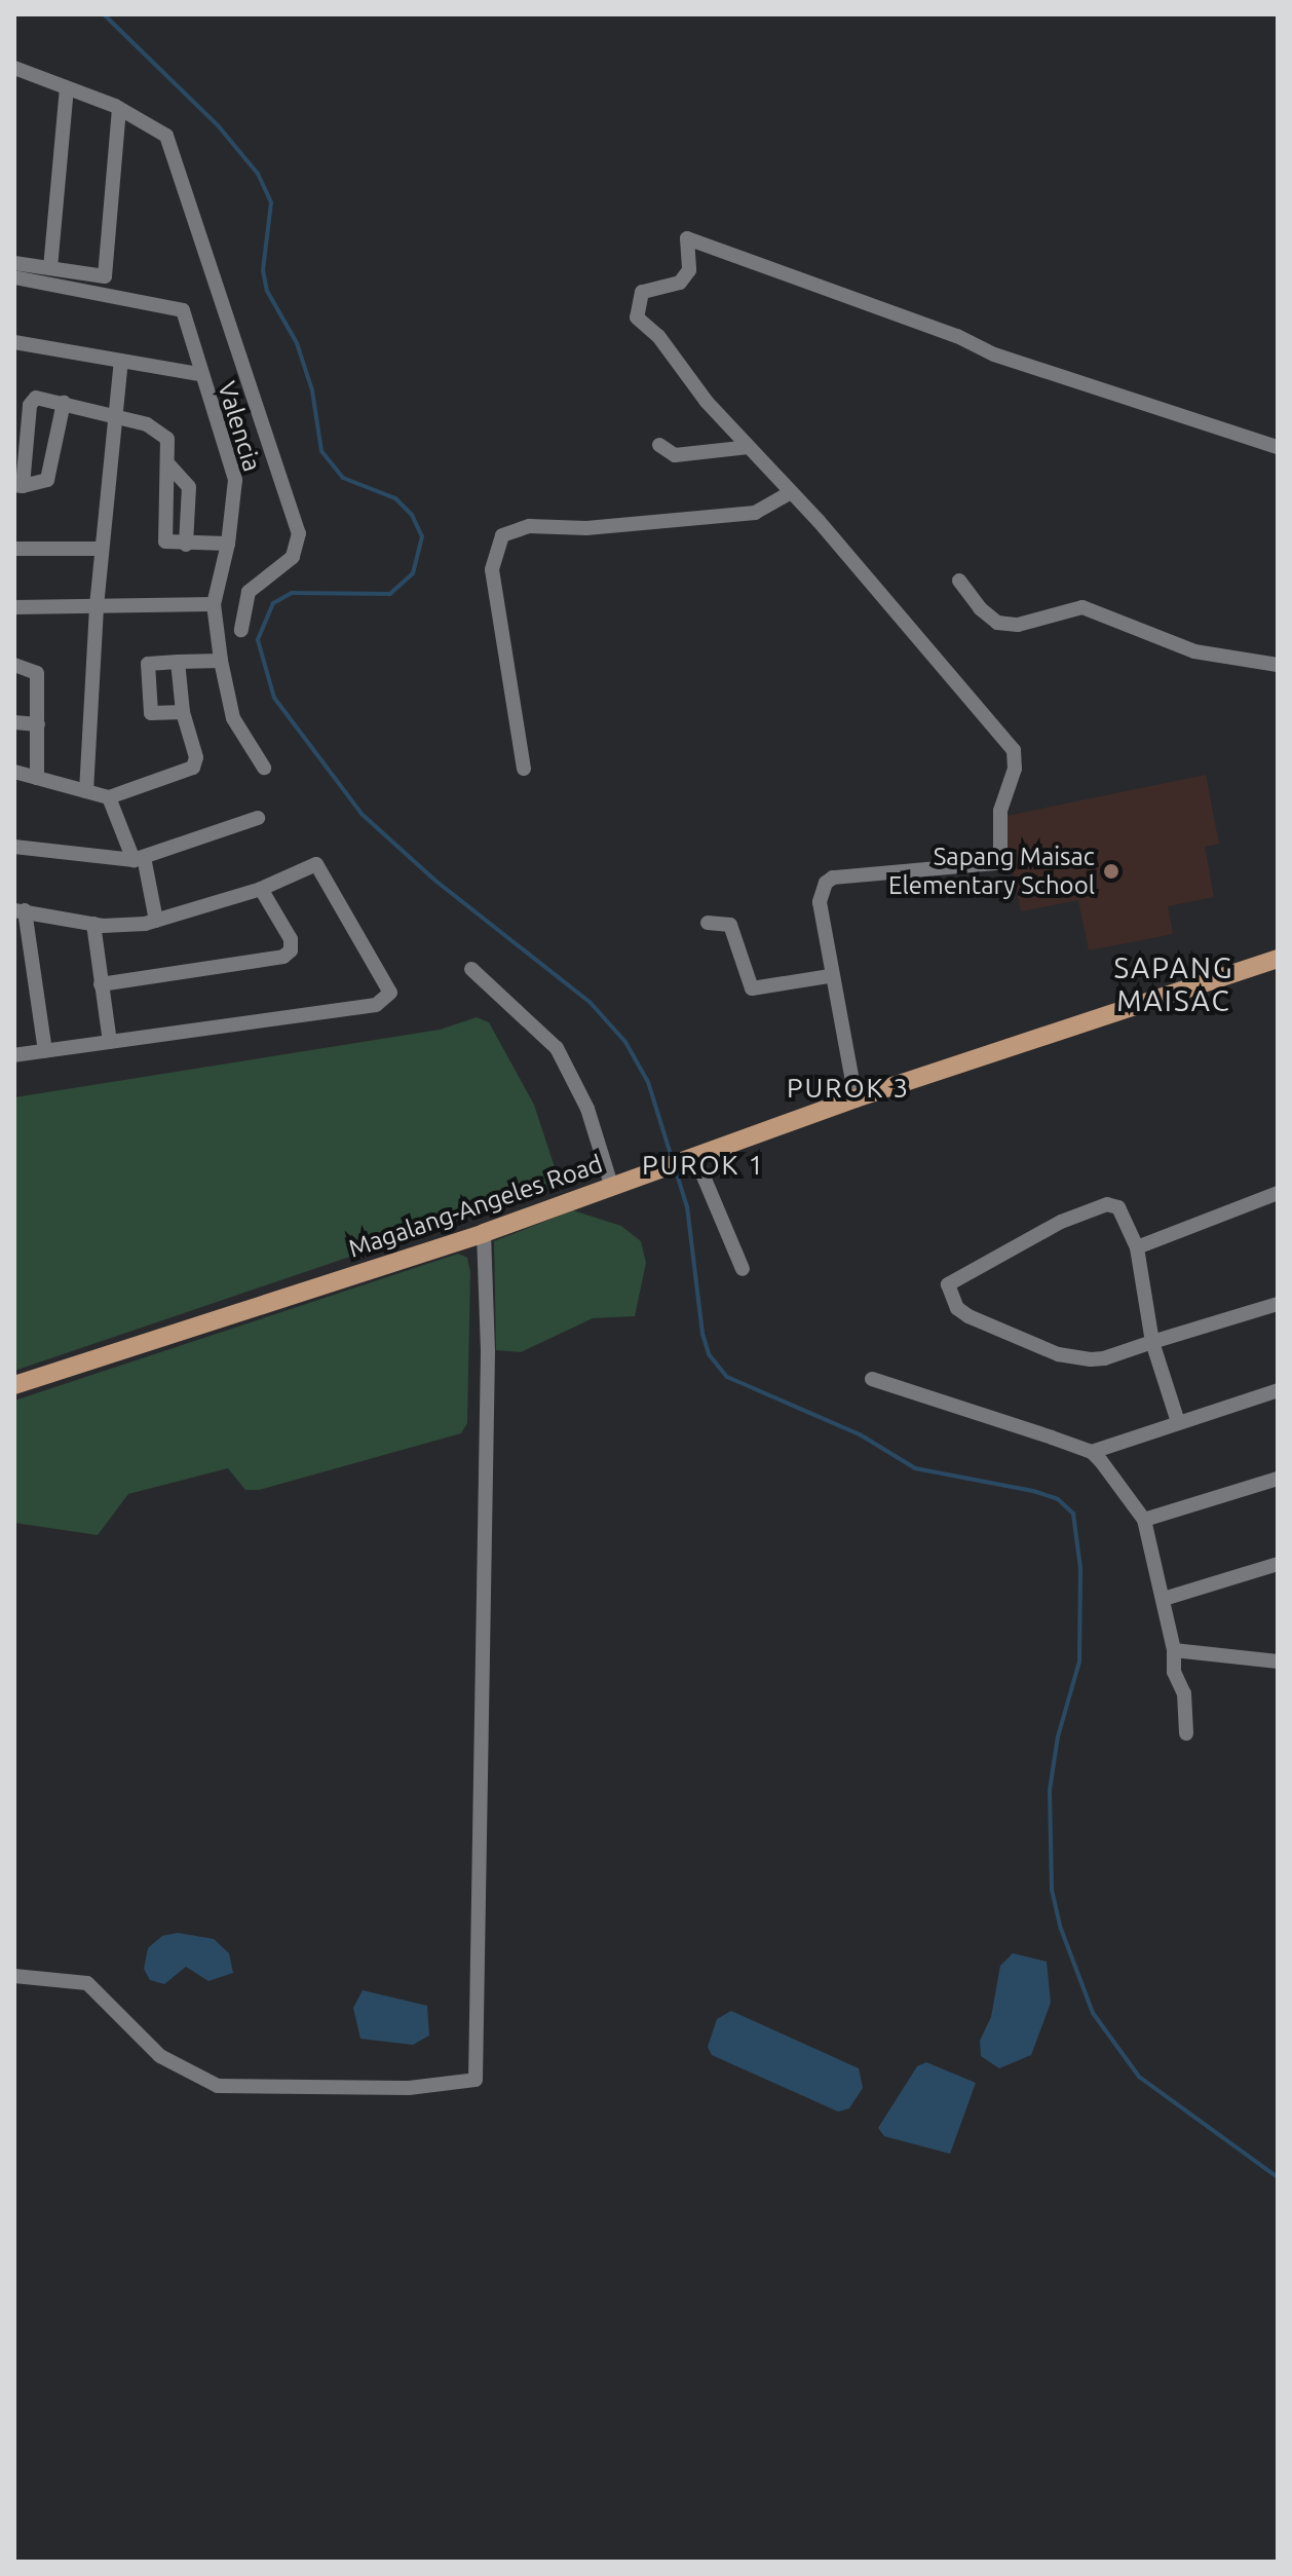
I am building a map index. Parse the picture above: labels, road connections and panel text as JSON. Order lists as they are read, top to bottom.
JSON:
{
  "streets": {
    "main road": ["Magalang-Angeles Road"],
    "street": ["Valencia"]
  },
  "districts": ["SAPANG MAISAC", "PUROK 3", "PUROK 1"],
  "places": ["Sapang Maisac Elementary School"]
}
